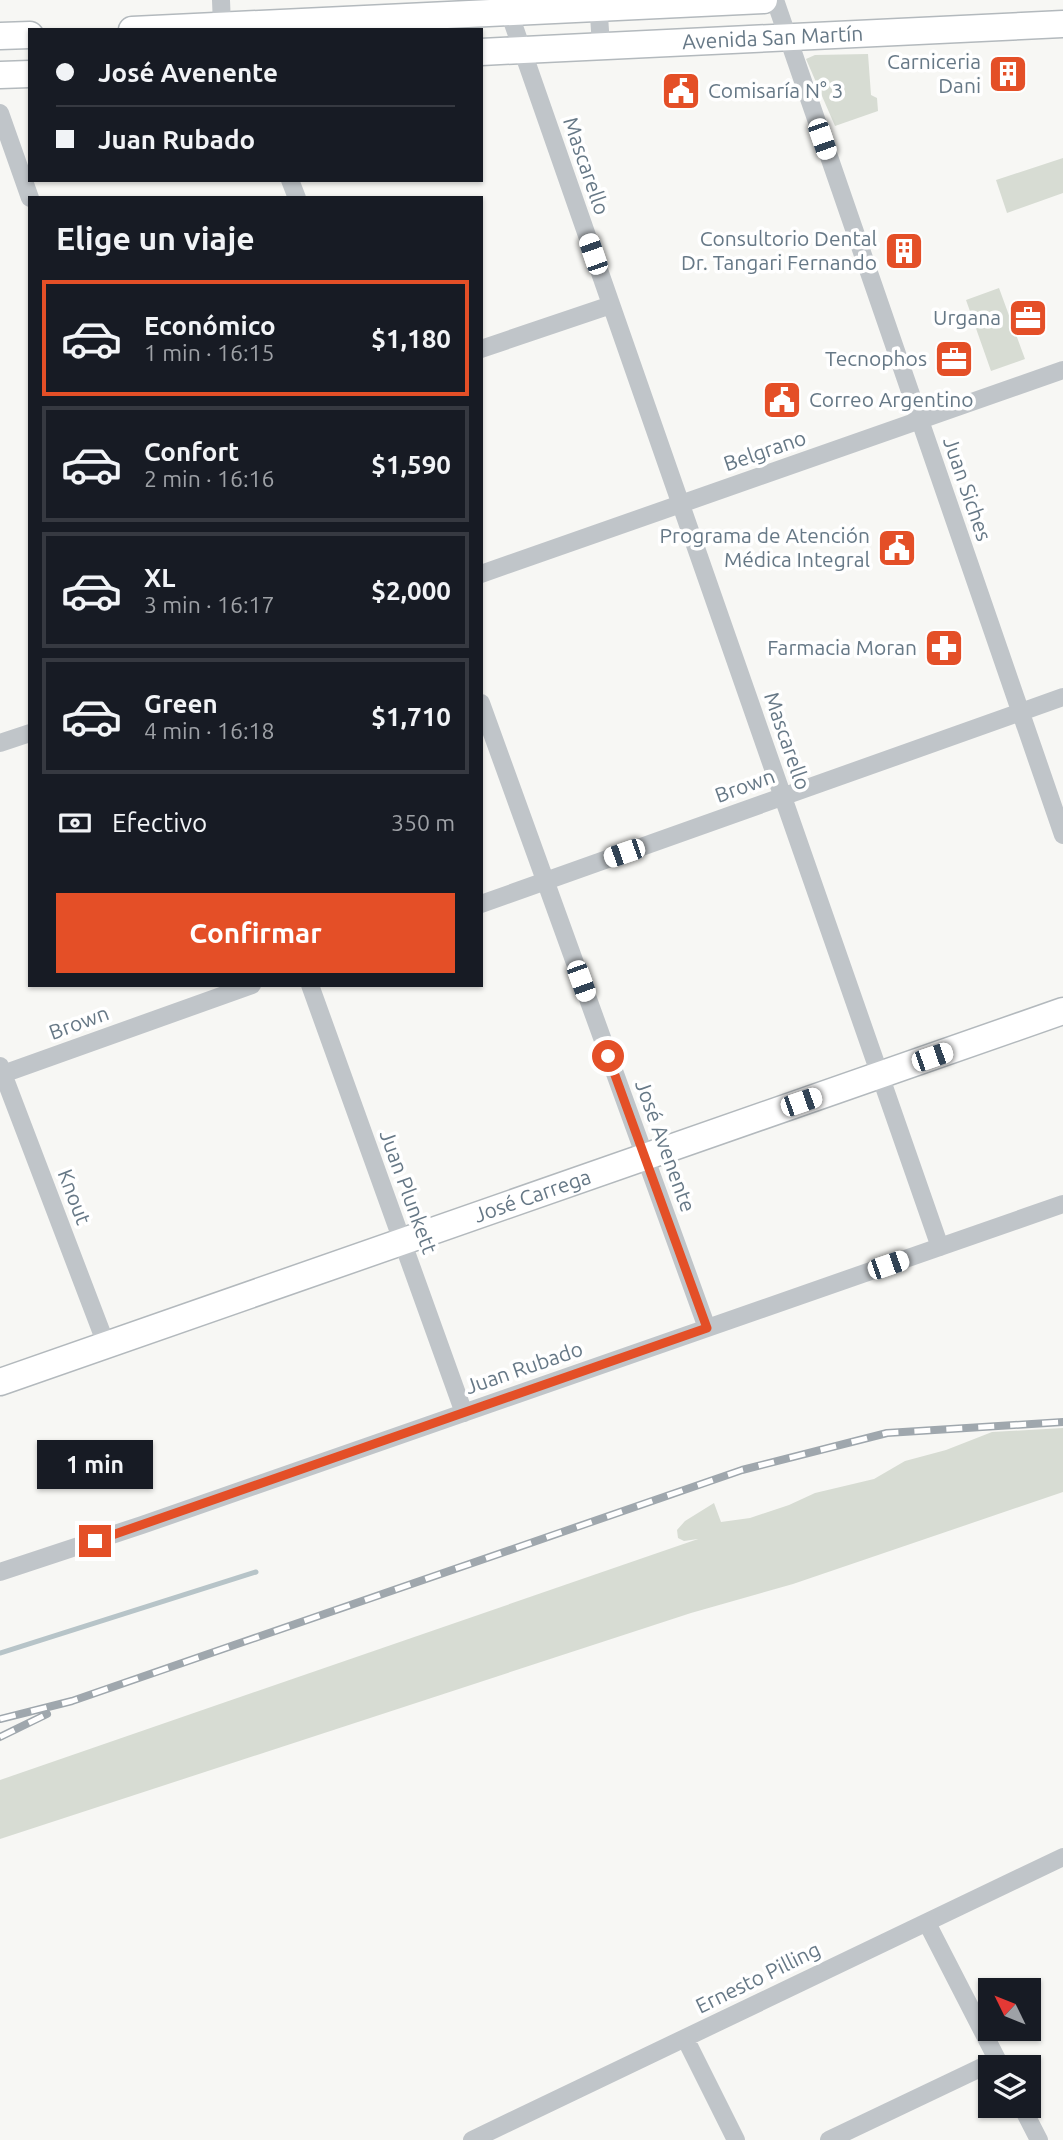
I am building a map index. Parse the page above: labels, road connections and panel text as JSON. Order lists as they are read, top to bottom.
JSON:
{
  "streets": {
    "main road": ["Avenida San Martín", "José Carrega"],
    "street": [
      "Mascarello",
      "Belgrano",
      "Juan Siches",
      "Brown",
      "José Avenente",
      "Juan Plunkett",
      "Knout",
      "Juan Rubado",
      "Ernesto Pilling"
    ]
  },
  "crossings": [
    ["Avenida San Martín", "Mascarello"],
    ["Avenida San Martín", "Juan Siches"],
    ["Mascarello", "Belgrano"],
    ["Mascarello", "Brown"],
    ["Mascarello", "José Carrega"],
    ["Mascarello", "Juan Rubado"],
    ["Belgrano", "Juan Siches"],
    ["Juan Siches", "Brown"],
    ["Brown", "José Avenente"],
    ["Brown", "Knout"],
    ["José Avenente", "José Carrega"],
    ["José Avenente", "Juan Rubado"],
    ["Juan Plunkett", "José Carrega"],
    ["Juan Plunkett", "Juan Rubado"],
    ["José Carrega", "Knout"]
  ],
  "places": {
    "building": ["Carniceria Dani", "Consultorio Dental Dr. Tangari Fernando"],
    "public building": ["Comisaría N° 3", "Correo Argentino", "Programa de Atención Médica Integral"],
    "office": ["Urgana", "Tecnophos"],
    "pharmacy": ["Farmacia Moran"]
  },
  "north": "top left",
  "page": {
    "banner": ["José Avenente", "Juan Rubado"],
    "heading": "Elige un viaje",
    "list": [
      {
        "name": "Económico",
        "note": "1 min · 16:15",
        "value": "$1,180"
      },
      {
        "name": "Confort",
        "note": "2 min · 16:16",
        "value": "$1,590"
      },
      {
        "name": "XL",
        "note": "3 min · 16:17",
        "value": "$2,000"
      },
      {
        "name": "Green",
        "note": "4 min · 16:18",
        "value": "$1,710"
      }
    ],
    "pay": ["Efectivo", "350 m"],
    "buttons": "Confirmar",
    "bubble": "1 min"
  }
}
